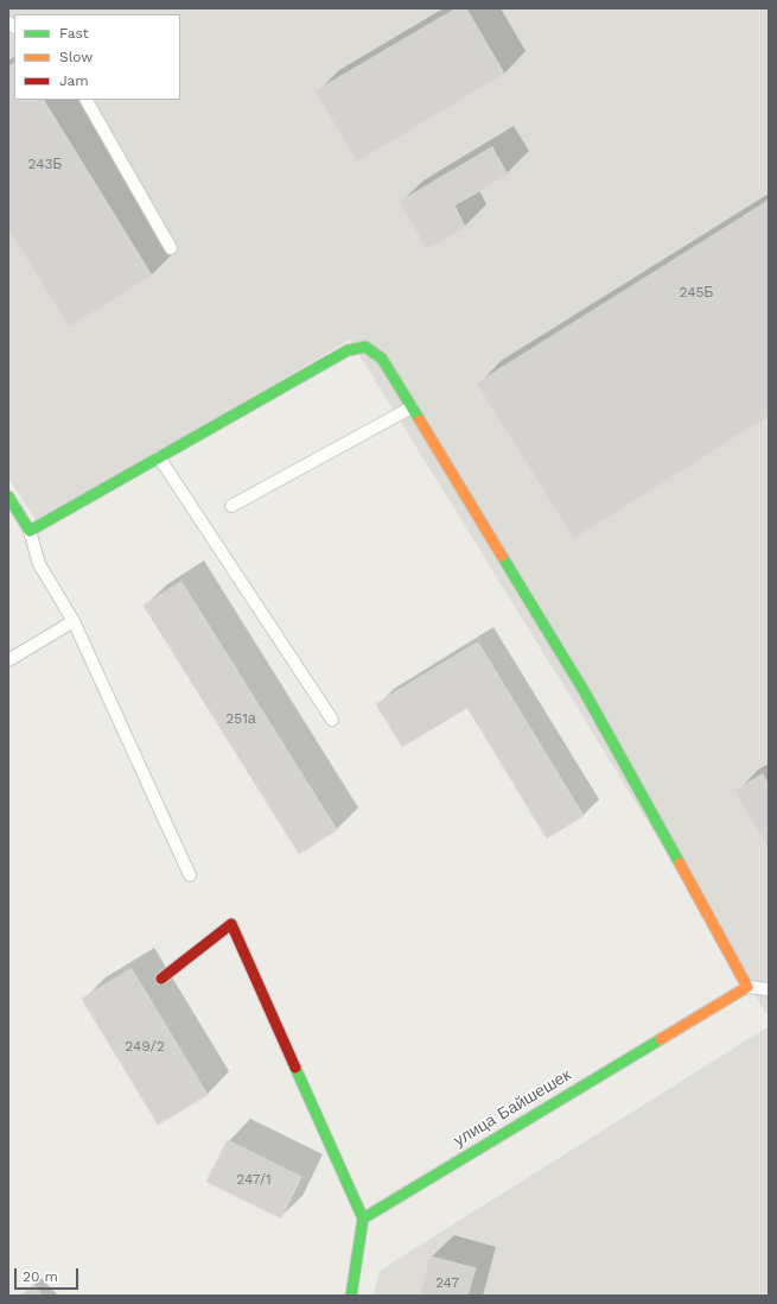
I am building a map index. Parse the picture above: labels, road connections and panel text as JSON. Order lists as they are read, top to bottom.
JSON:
{
  "streets": {
    "street": ["улица Байшешек"]
  },
  "house_numbers": [
    "243Б",
    "245Б",
    "251а",
    "249/2",
    "247/1",
    "247"
  ],
  "legend": ["Fast", "Slow", "Jam"],
  "scale_bar": "20 m"
}
